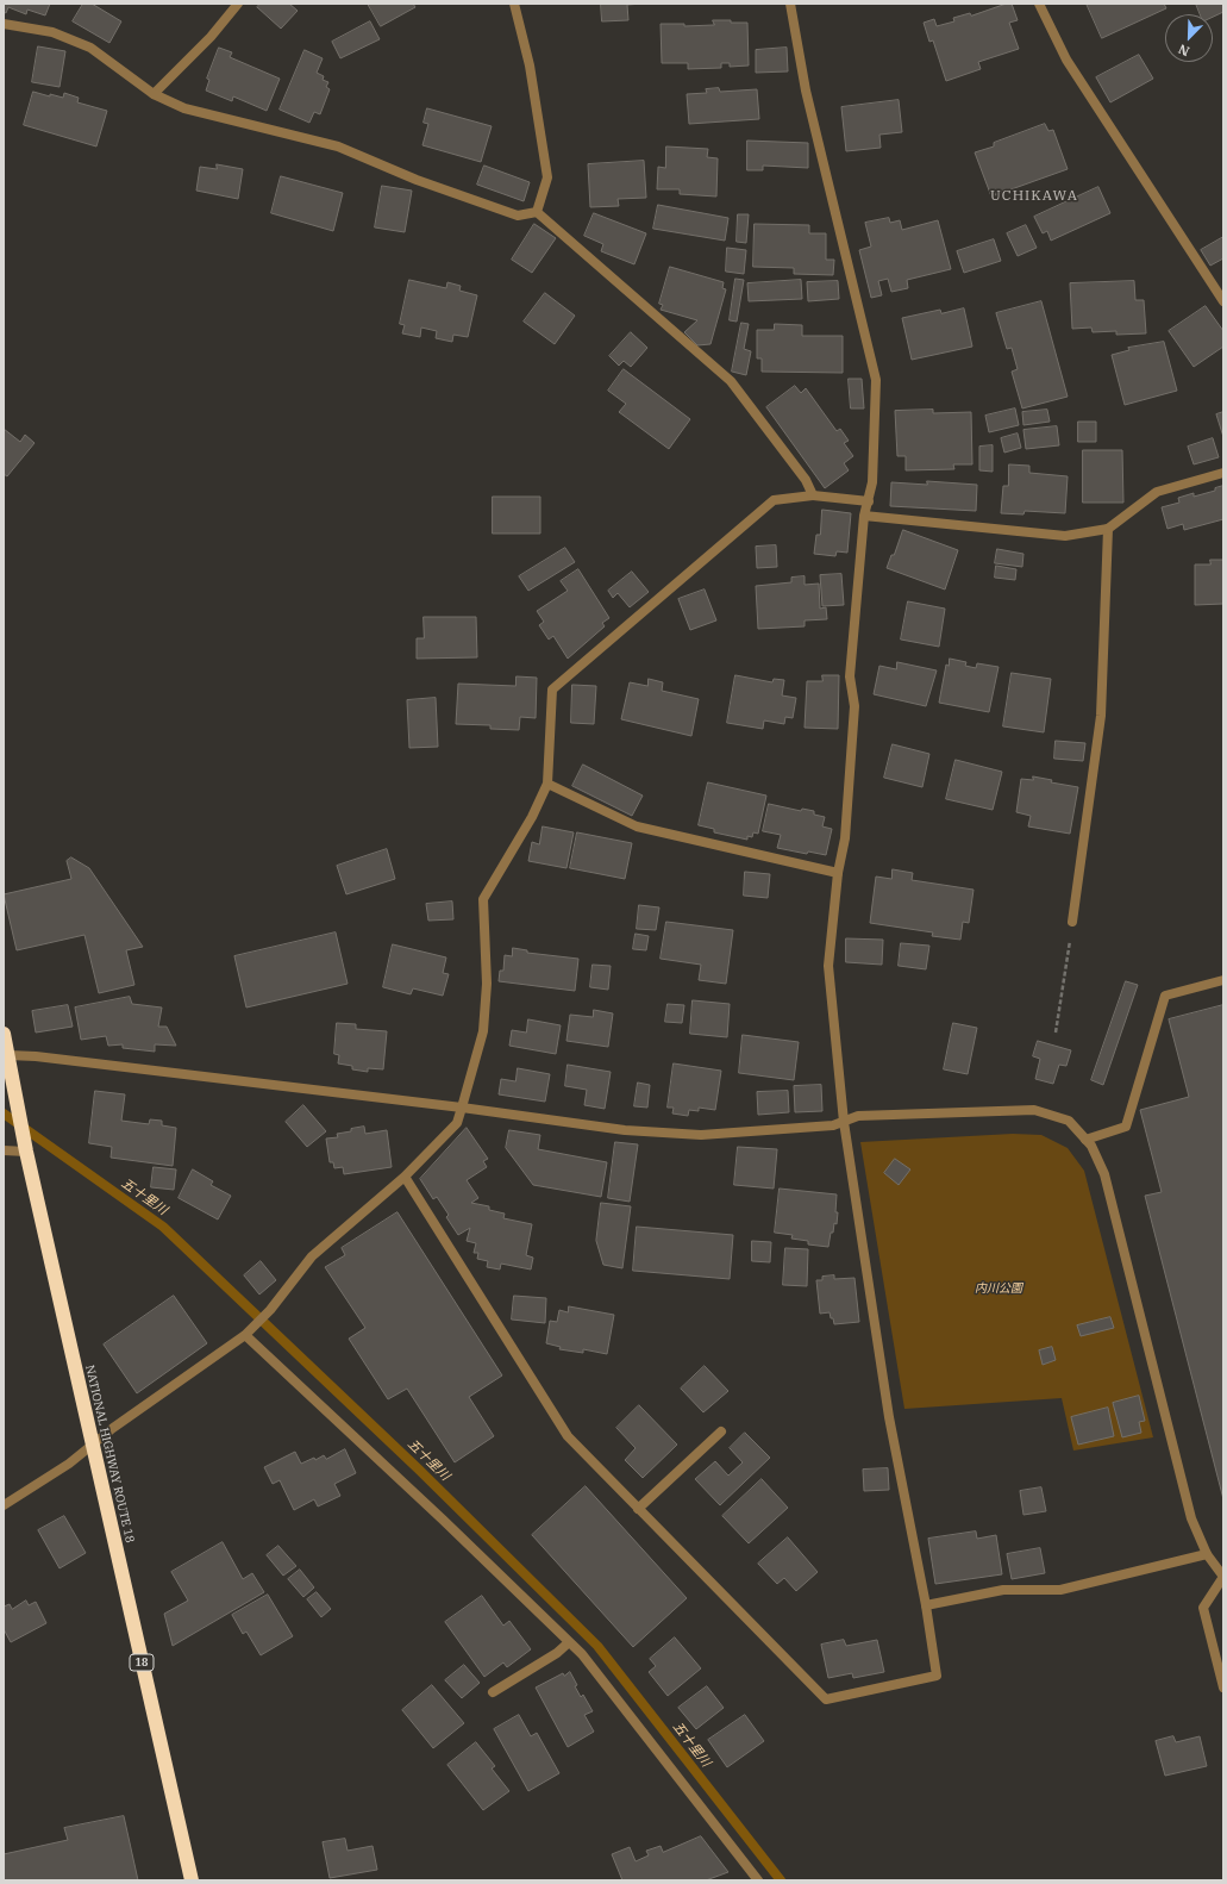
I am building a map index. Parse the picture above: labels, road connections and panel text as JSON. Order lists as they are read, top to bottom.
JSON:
{
  "streets": {
    "highway": ["NATIONAL HIGHWAY ROUTE 18", "18"]
  },
  "districts": ["UCHIKAWA"],
  "water": ["五十里川"],
  "parks": ["内川公園"],
  "north": "bottom left"
}
